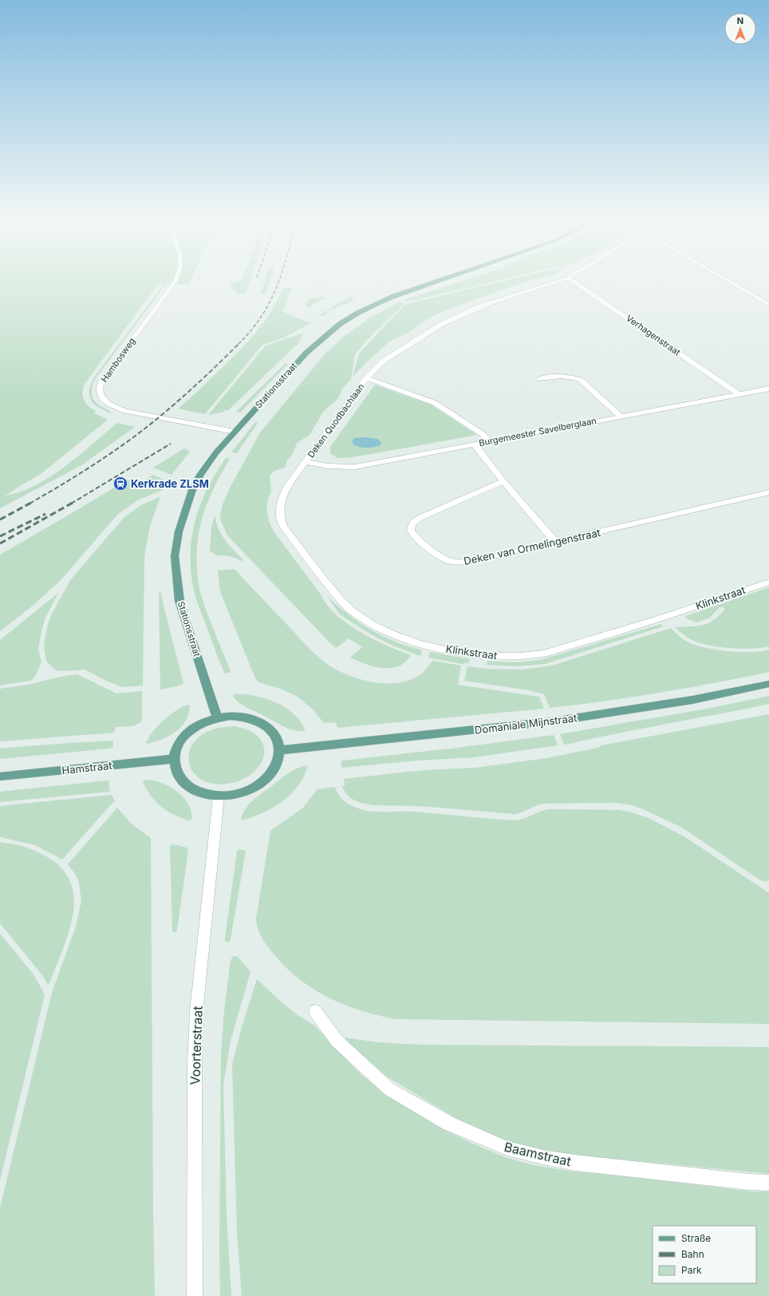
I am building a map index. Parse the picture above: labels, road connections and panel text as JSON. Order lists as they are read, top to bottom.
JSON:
{
  "streets": {
    "main road": ["Stationsstraat", "Domaniale Mijnstraat", "Hamstraat"],
    "street": [
      "Verhagenstraat",
      "Hambosweg",
      "Deken Quodbachlaan",
      "Burgemeester Savelberglaan",
      "Deken van Ormelingenstraat",
      "Klinkstraat",
      "Voorterstraat",
      "Baamstraat"
    ]
  },
  "crossings": [
    ["Verhagenstraat", "Burgemeester Savelberglaan"],
    ["Hambosweg", "Stationsstraat"],
    ["Stationsstraat", "Domaniale Mijnstraat"],
    ["Stationsstraat", "Hamstraat"],
    ["Stationsstraat", "Voorterstraat"],
    ["Deken Quodbachlaan", "Burgemeester Savelberglaan"],
    ["Deken Quodbachlaan", "Klinkstraat"],
    ["Burgemeester Savelberglaan", "Klinkstraat"],
    ["Domaniale Mijnstraat", "Hamstraat"],
    ["Domaniale Mijnstraat", "Voorterstraat"],
    ["Hamstraat", "Voorterstraat"]
  ],
  "places": {
    "station": ["Kerkrade ZLSM"]
  },
  "legend": ["Straße", "Bahn", "Park"],
  "north": "top"
}
